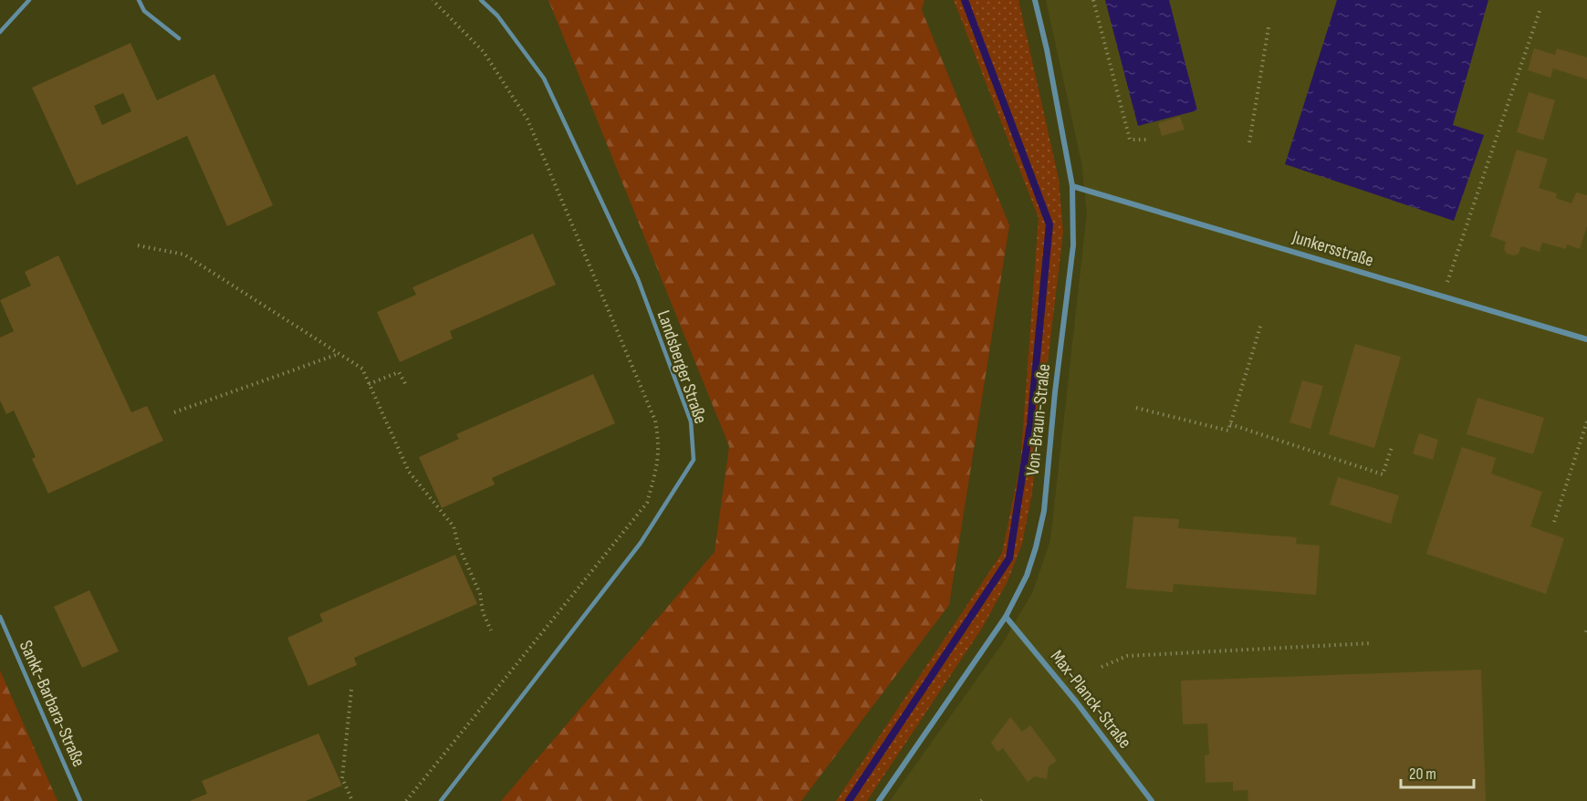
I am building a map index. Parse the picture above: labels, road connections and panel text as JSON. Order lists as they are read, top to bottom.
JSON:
{
  "streets": {
    "street": ["Junkersstraße", "Von-Braun-Straße", "Max-Planck-Straße"],
    "lane": ["Landsberger Straße", "Sankt-Barbara-Straße"]
  },
  "crossings": [
    ["Junkersstraße", "Von-Braun-Straße"],
    ["Von-Braun-Straße", "Max-Planck-Straße"]
  ],
  "scale_bar": "20 m"
}
